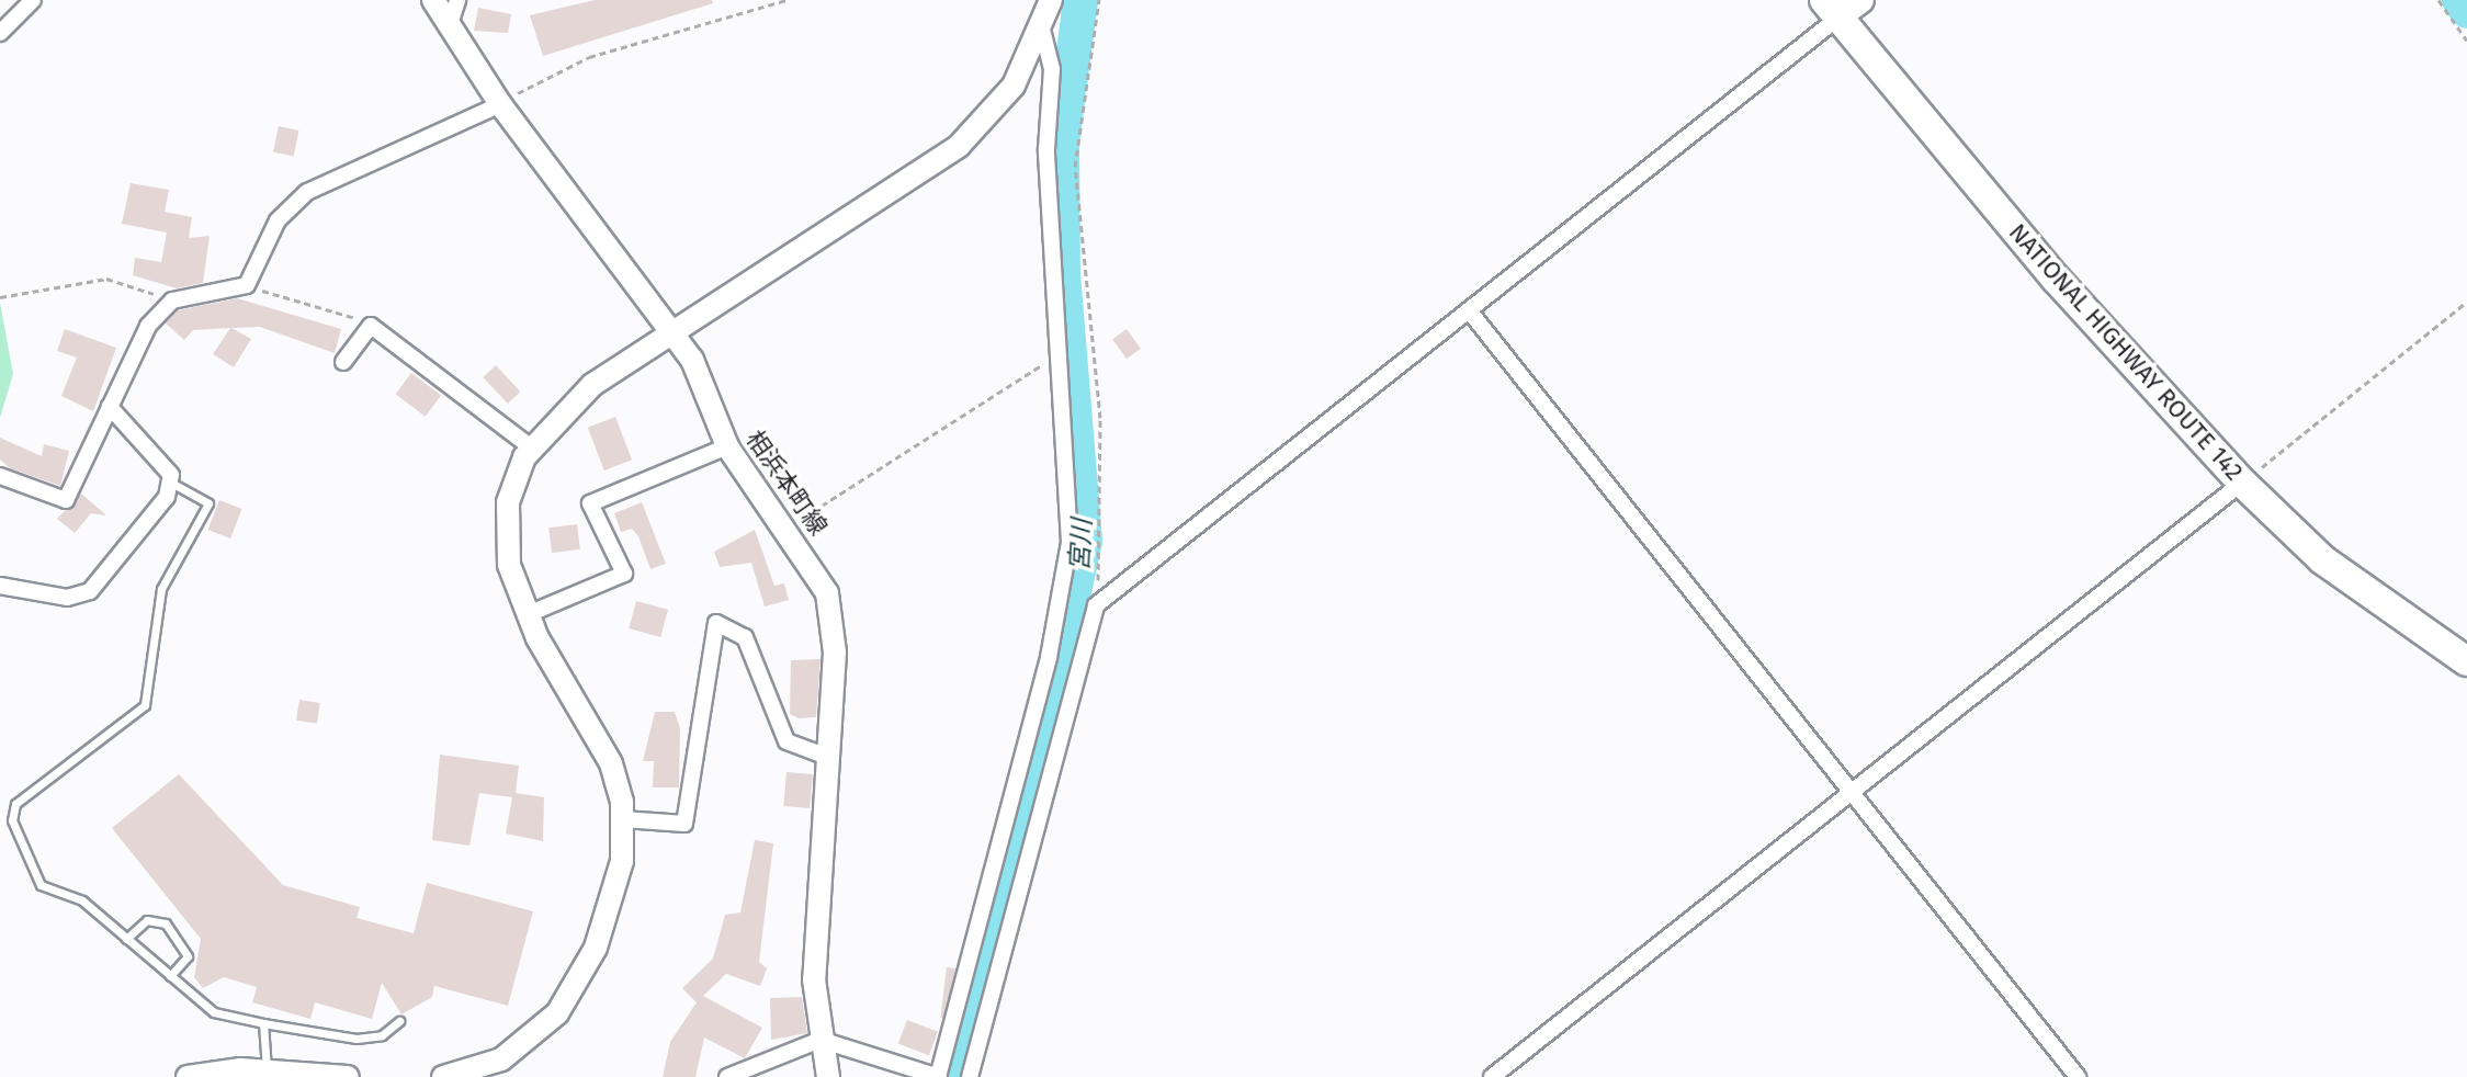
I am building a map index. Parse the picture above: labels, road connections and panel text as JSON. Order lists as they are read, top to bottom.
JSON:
{
  "streets": {
    "highway": ["NATIONAL HIGHWAY ROUTE 142"],
    "street": ["相浜本町線"]
  },
  "water": ["宮川"]
}
